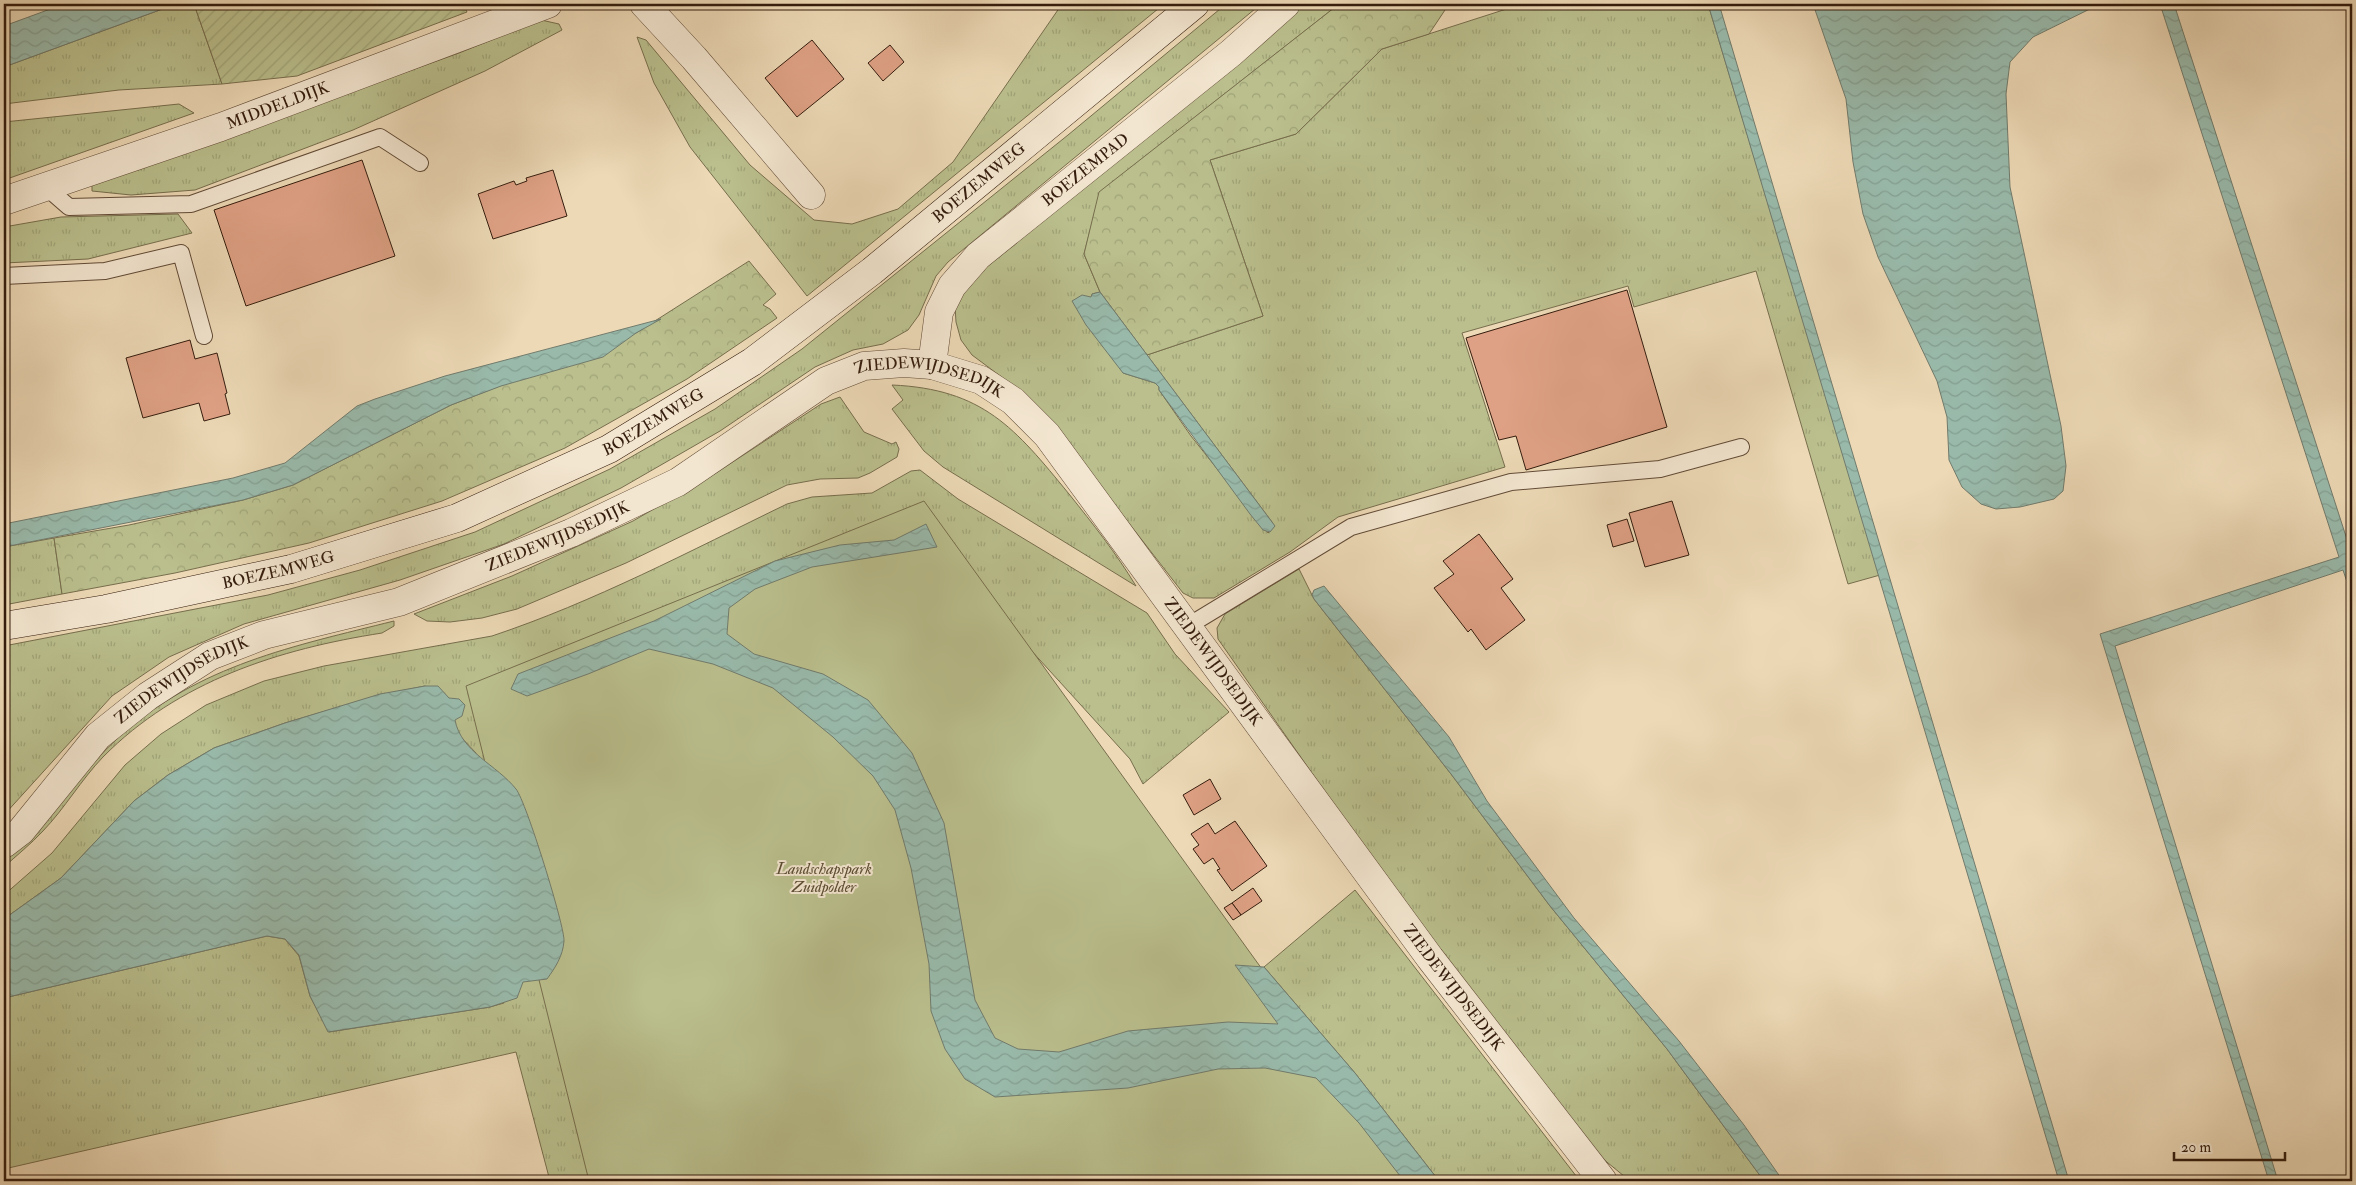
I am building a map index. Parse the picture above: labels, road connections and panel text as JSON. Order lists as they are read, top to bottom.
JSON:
{
  "streets": {
    "street": [
      "MIDDELDIJK",
      "BOEZEMPAD",
      "BOEZEMWEG",
      "ZIEDEWIJDSEDIJK"
    ]
  },
  "crossings": [
    ["BOEZEMPAD", "ZIEDEWIJDSEDIJK"]
  ],
  "parks": ["Landschapspark Zuidpolder"],
  "scale_bar": "20 m"
}
